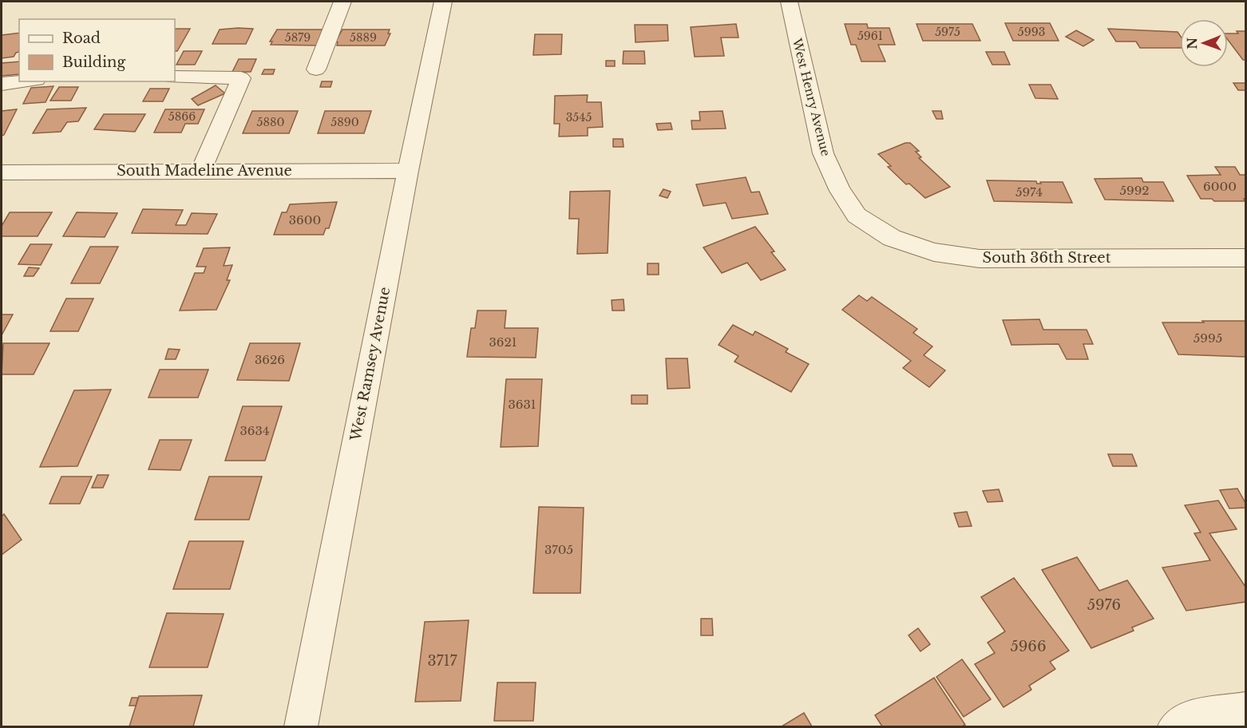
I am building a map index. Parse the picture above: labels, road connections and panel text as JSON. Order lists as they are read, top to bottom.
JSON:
{
  "streets": {
    "street": [
      "West Henry Avenue",
      "South Madeline Avenue",
      "South 36th Street",
      "West Ramsey Avenue"
    ]
  },
  "crossings": [
    ["West Henry Avenue", "South 36th Street"],
    ["South Madeline Avenue", "West Ramsey Avenue"]
  ],
  "house_numbers": [
    "5975",
    "5993",
    "5961",
    "5879",
    "5889",
    "5866",
    "3545",
    "5880",
    "5890",
    "6000",
    "5992",
    "5974",
    "3600",
    "5995",
    "3621",
    "3626",
    "3631",
    "3634",
    "3705",
    "5976",
    "5966",
    "3717"
  ],
  "legend": ["Road", "Building"],
  "north": "left"
}
